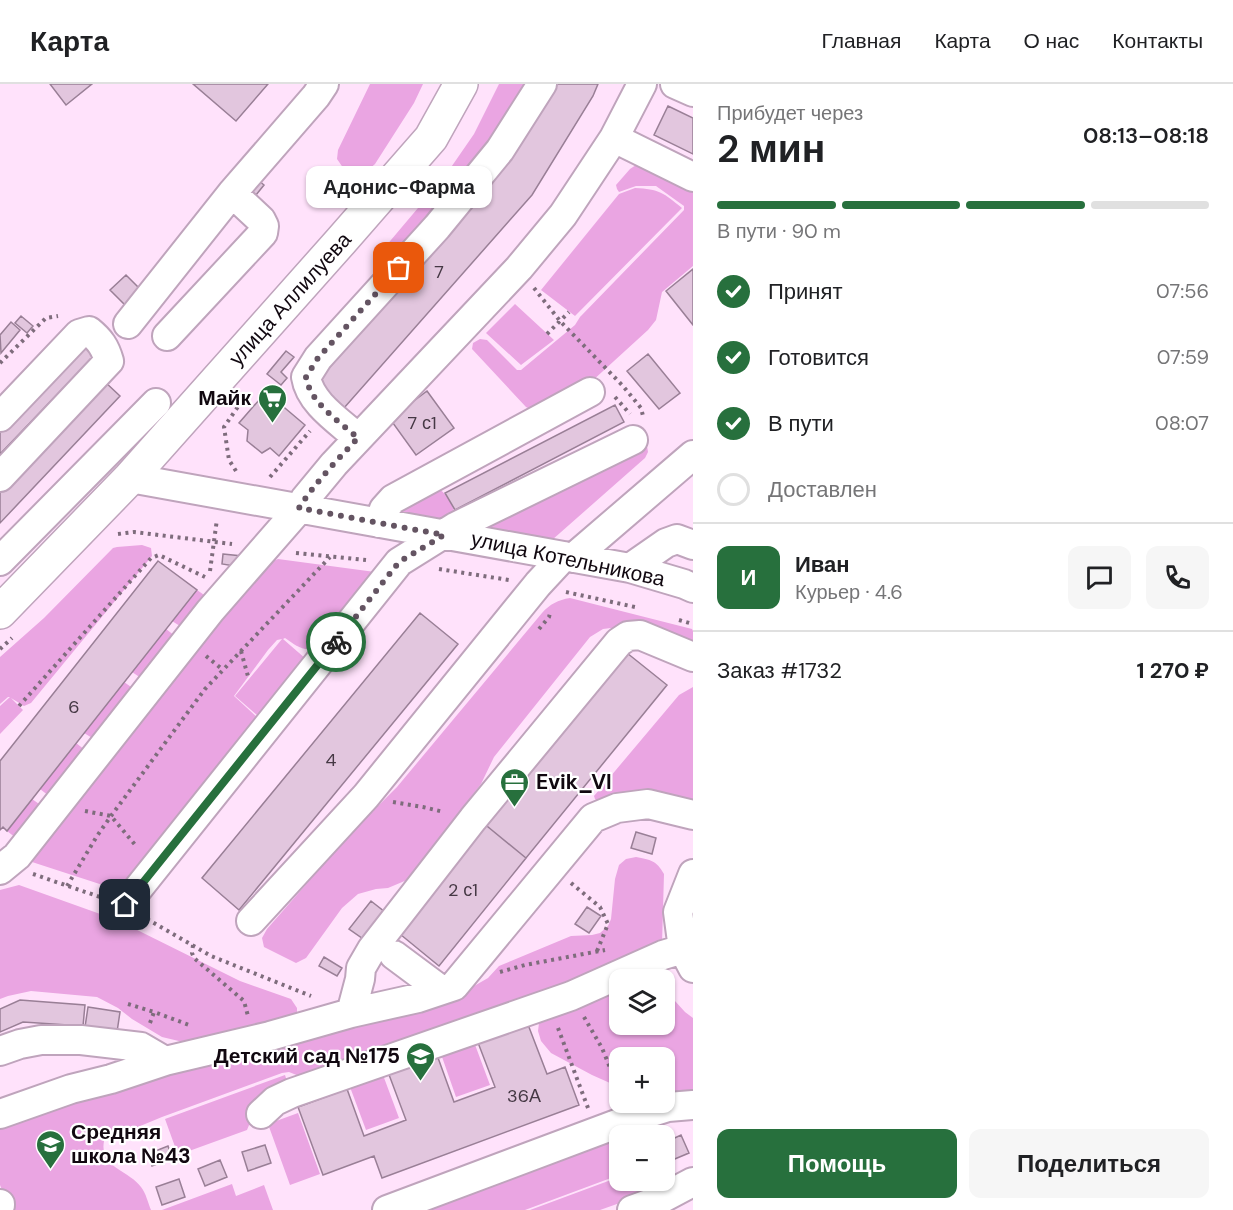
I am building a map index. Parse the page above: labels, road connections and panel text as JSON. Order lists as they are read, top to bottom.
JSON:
{
  "streets": {
    "main road": ["улица Аллилуева"],
    "street": ["улица Котельникова"]
  },
  "crossings": [
    ["улица Аллилуева", "улица Котельникова"]
  ],
  "places": {
    "other": ["Адонис-Фарма"],
    "supermarket": ["Майк"],
    "office": ["Evik_Vl"],
    "school or university": ["Детский сад №175", "Средняя школа №43"]
  },
  "house_numbers": [
    "7",
    "7 с1",
    "6",
    "4",
    "2 с1",
    "36А"
  ],
  "page": {
    "header": "Карта",
    "nav": [
      "Главная",
      "Карта",
      "О нас",
      "Контакты"
    ],
    "heading": ["2 мин", "Прибудет через", "08:13–08:18"],
    "panel": [
      "Иван",
      "Курьер · 4.6",
      "Заказ #1732",
      "1 270 ₽"
    ],
    "bubble": "Адонис-Фарма",
    "bar": "В пути · 90 m",
    "list": [
      ["Принят", "07:56"],
      ["Готовится", "07:59"],
      ["В пути", "08:07"],
      "Доставлен"
    ],
    "round": "И",
    "map_buttons": ["+", "−"],
    "buttons": ["Помощь", "Поделиться"]
  }
}
